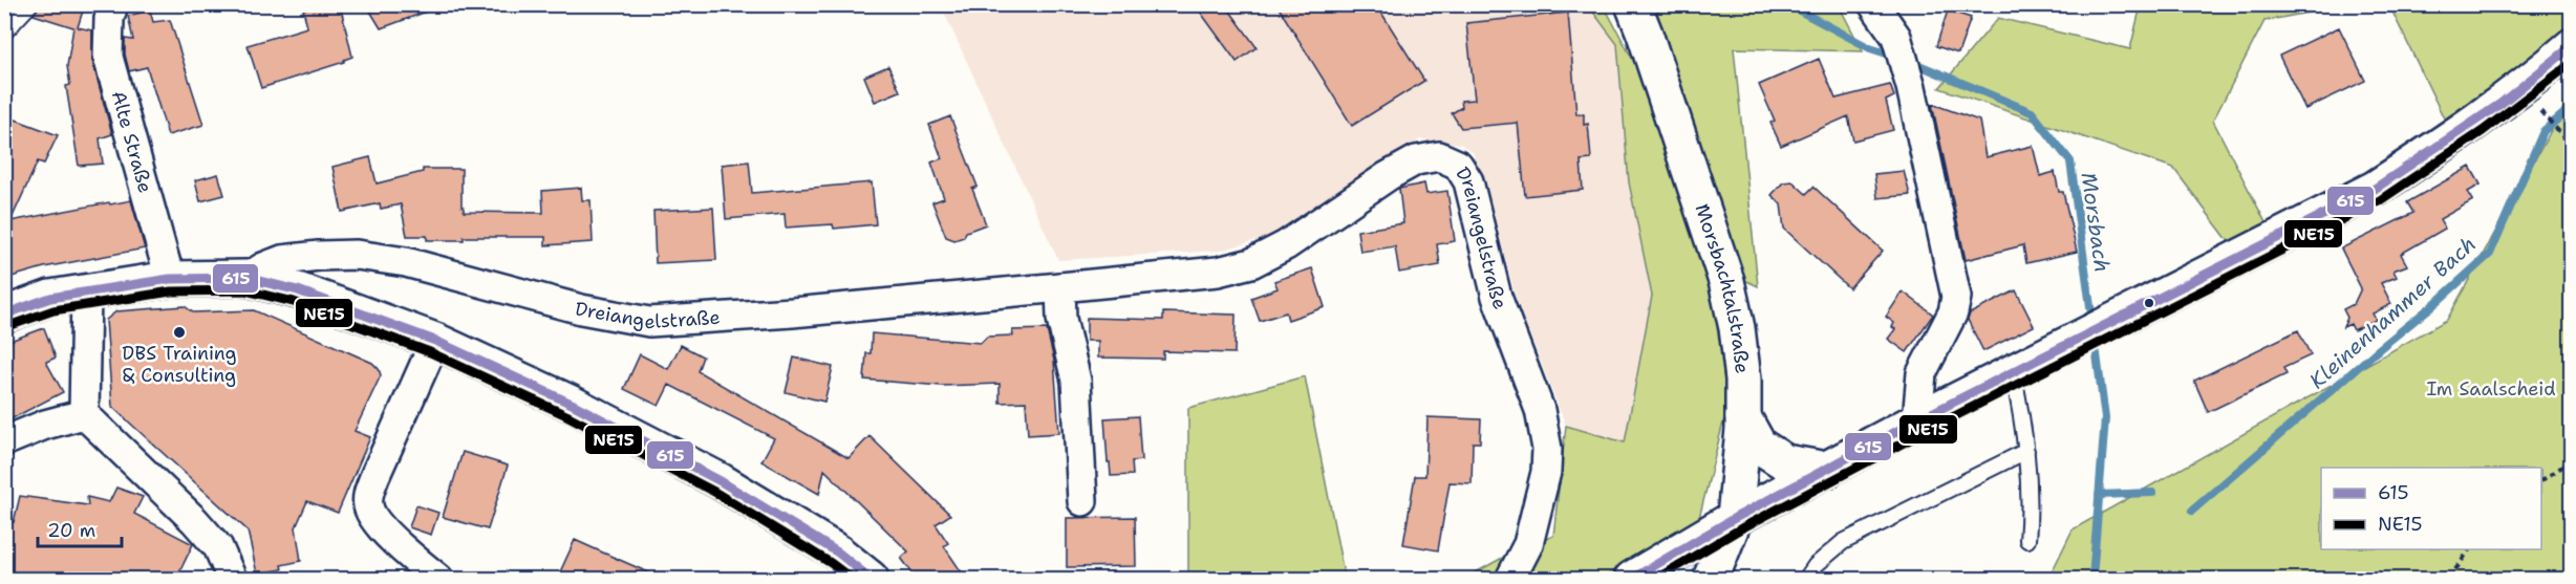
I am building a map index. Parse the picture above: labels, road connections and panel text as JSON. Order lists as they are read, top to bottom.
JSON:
{
  "streets": {
    "main road": ["Morsbachtalstraße"],
    "street": ["Alte Straße", "Dreiangelstraße"]
  },
  "water": ["Morsbach", "Kleinenhammer Bach"],
  "parks": ["Im Saalscheid"],
  "places": ["DBS Training & Consulting"],
  "lines": ["transit line 615", "transit line NE15"],
  "legend": ["615", "NE15"],
  "scale_bar": "20 m"
}
